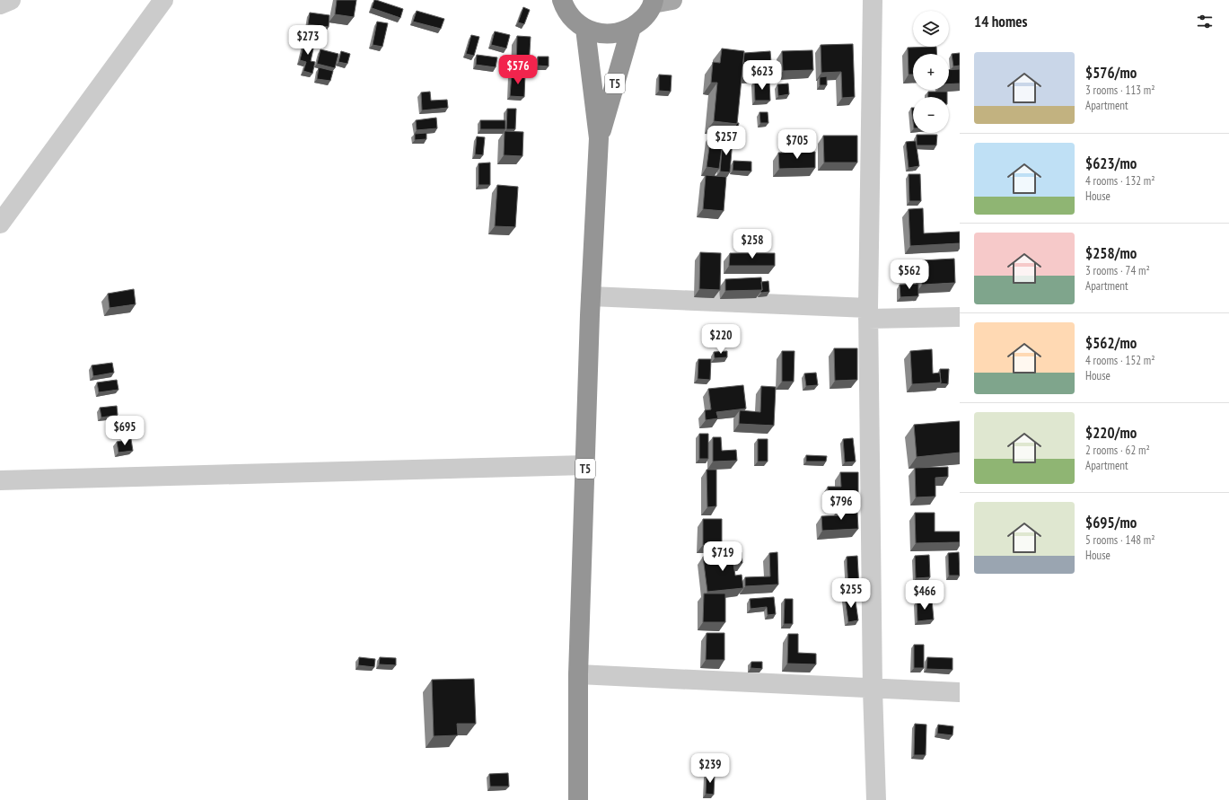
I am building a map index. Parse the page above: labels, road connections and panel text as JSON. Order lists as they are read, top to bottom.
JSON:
{
  "streets": {
    "highway": ["T5"]
  },
  "page": {
    "heading": "14 homes",
    "map_buttons": ["+", "−"],
    "price": [
      "$273",
      "$576",
      "$623",
      "$257",
      "$705",
      "$258",
      "$562",
      "$220",
      "$695",
      "$796",
      "$719",
      "$255",
      "$466",
      "$239"
    ],
    "list": [
      {
        "name": "$576/mo",
        "note": "3 rooms · 113 m² · Apartment"
      },
      {
        "name": "$623/mo",
        "note": "4 rooms · 132 m² · House"
      },
      {
        "name": "$258/mo",
        "note": "3 rooms · 74 m² · Apartment"
      },
      {
        "name": "$562/mo",
        "note": "4 rooms · 152 m² · House"
      },
      {
        "name": "$220/mo",
        "note": "2 rooms · 62 m² · Apartment"
      },
      {
        "name": "$695/mo",
        "note": "5 rooms · 148 m² · House"
      }
    ]
  }
}
